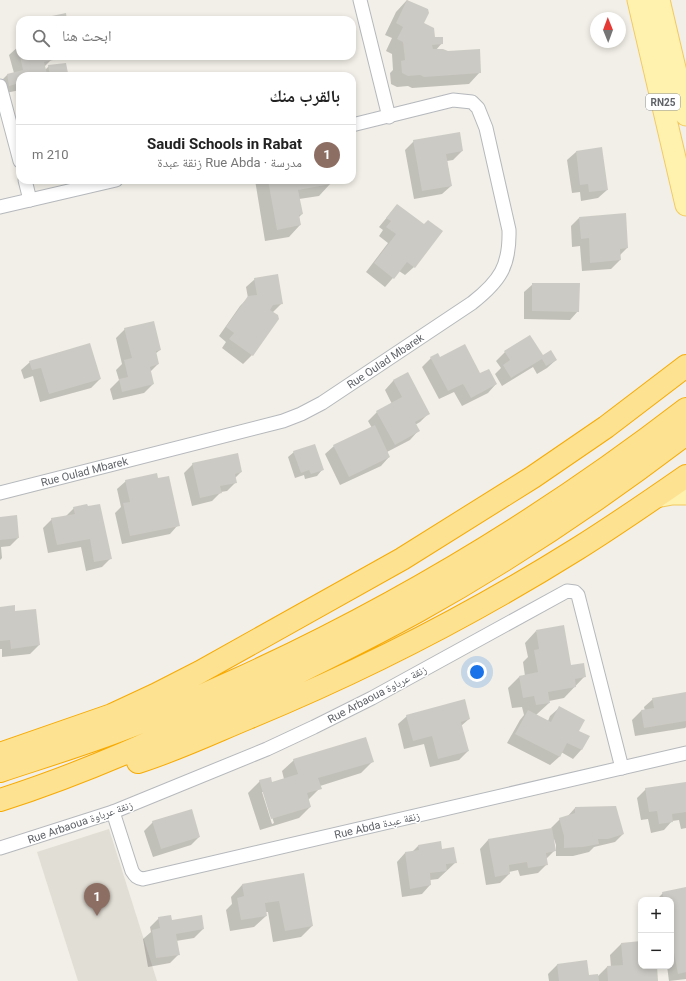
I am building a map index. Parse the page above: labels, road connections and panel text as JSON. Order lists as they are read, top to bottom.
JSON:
{
  "streets": {
    "main road": ["RN25"],
    "street": ["Rue Oulad Mbarek", "Rue Arbaoua زنقة عرباوة", "Rue Abda زنقة عبدة"]
  },
  "crossings": [
    ["Rue Arbaoua زنقة عرباوة", "Rue Abda زنقة عبدة"]
  ],
  "north": "top",
  "page": {
    "search": "ابحث هنا",
    "heading": "بالقرب منك",
    "list": [
      {
        "mark": "1",
        "name": "Saudi Schools in Rabat",
        "note": "مدرسة · Rue Abda زنقة عبدة",
        "value": "210 m"
      }
    ],
    "pins": "1",
    "map_buttons": ["+", "−"]
  }
}
